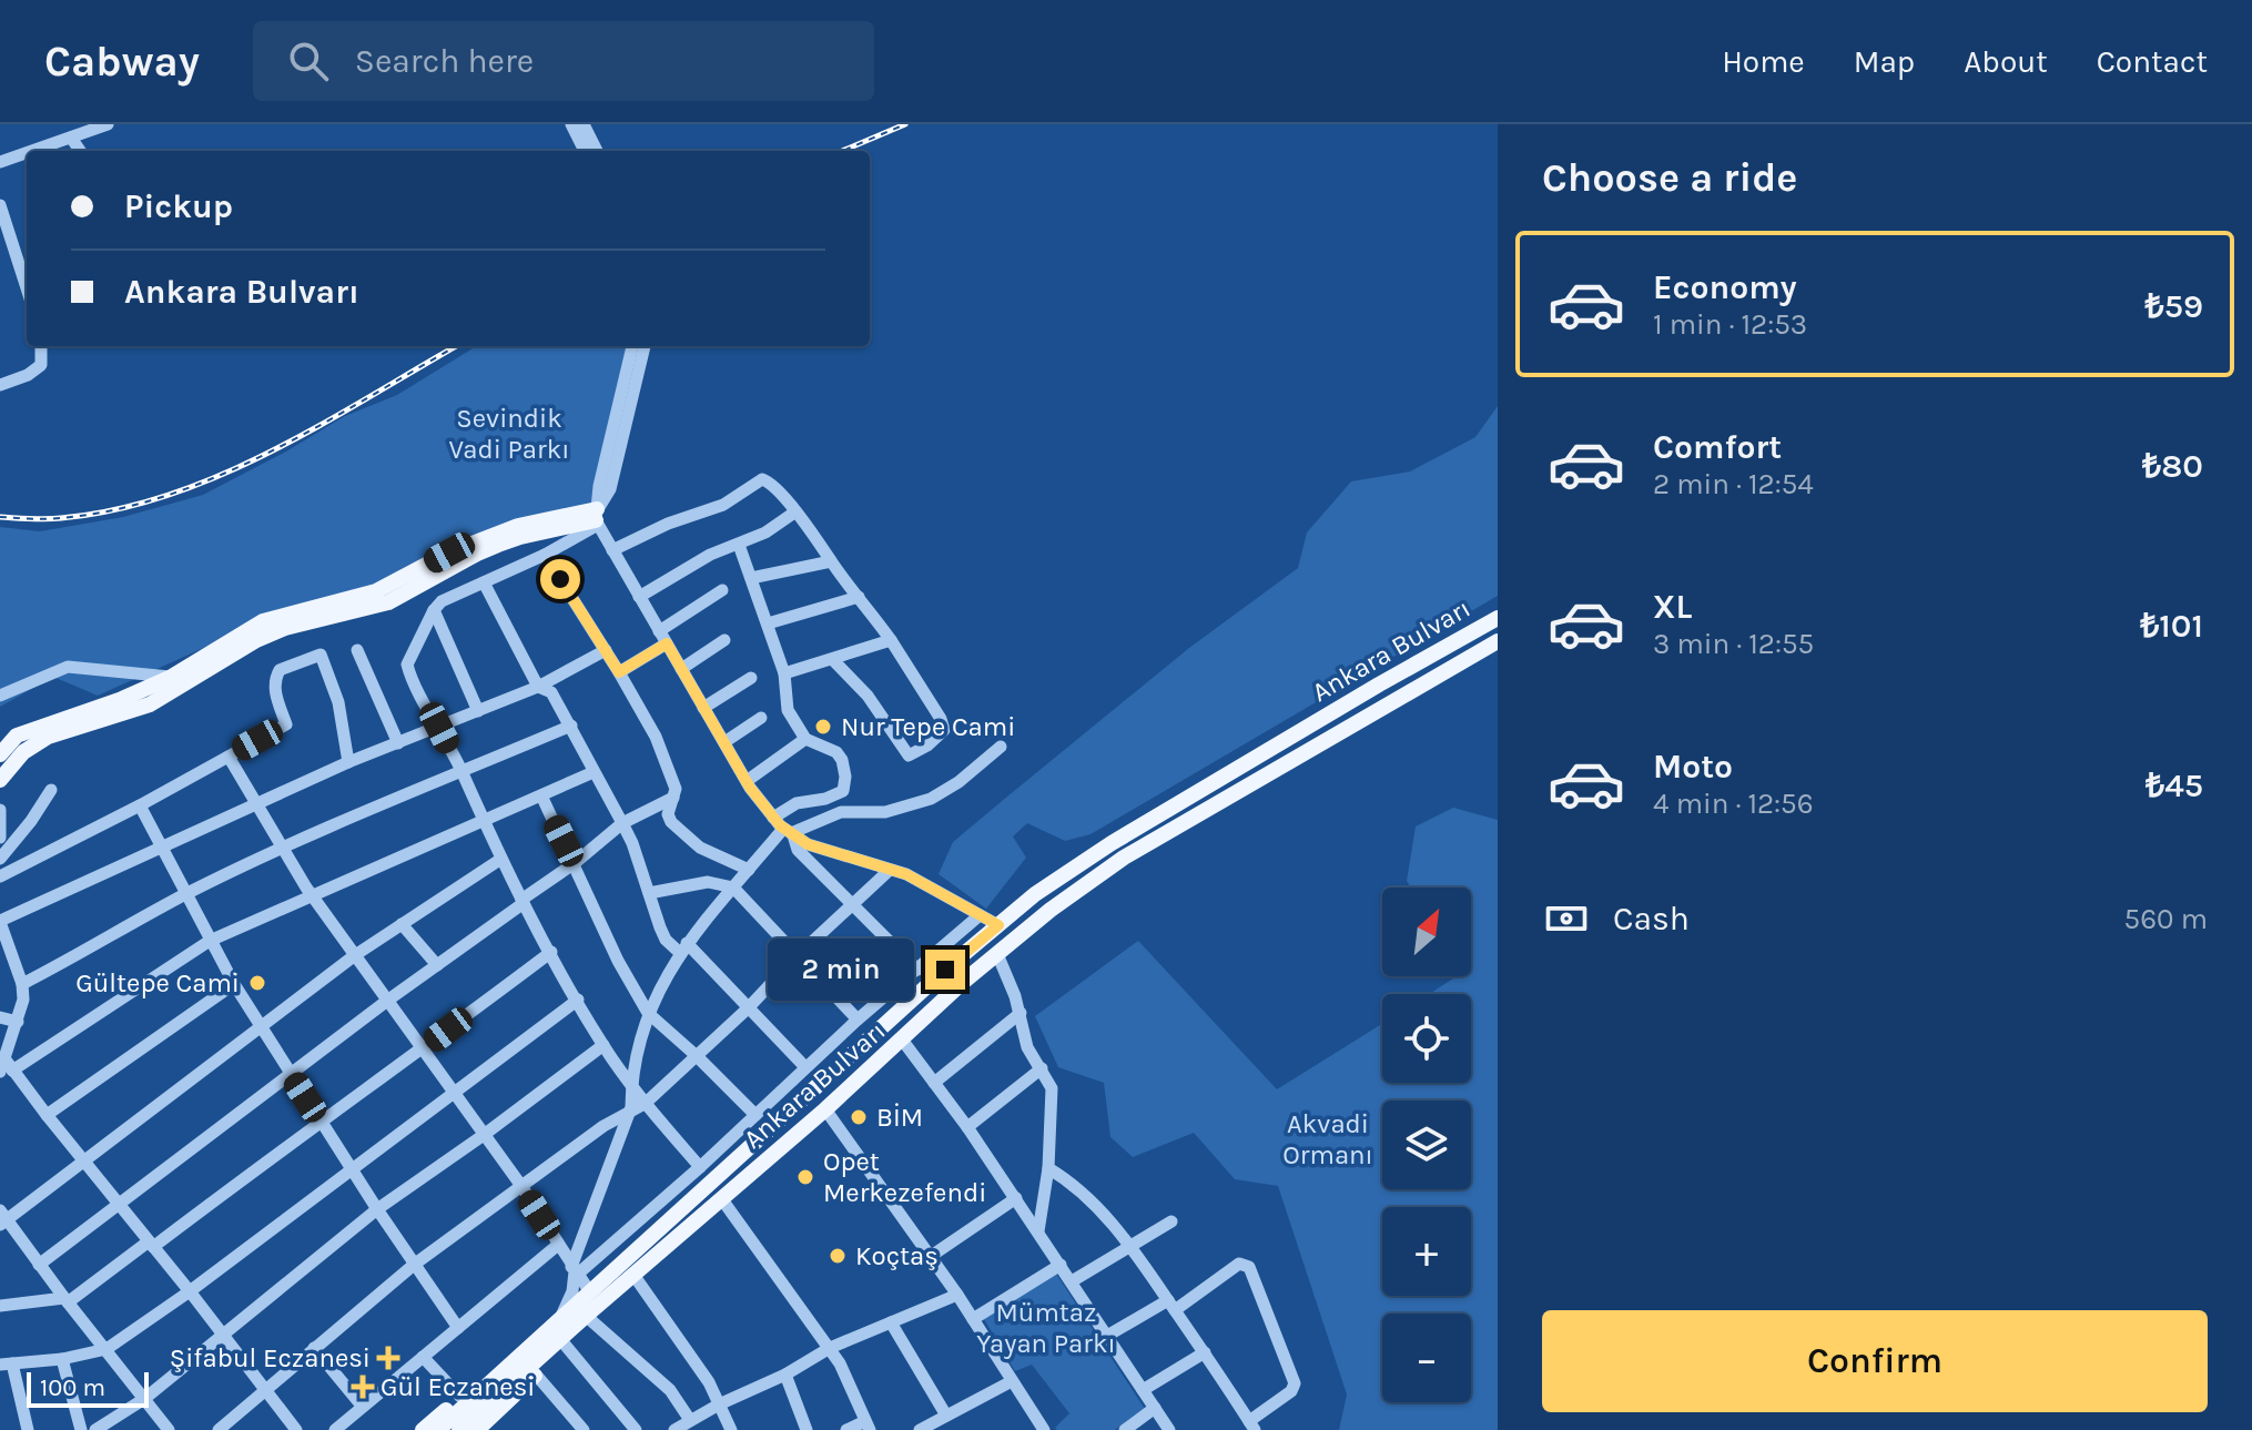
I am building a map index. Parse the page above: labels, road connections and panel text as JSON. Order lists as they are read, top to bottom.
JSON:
{
  "streets": {
    "main road": ["Ankara Bulvarı"]
  },
  "parks": ["Sevindik Vadi Parkı", "Akvadi Ormanı", "Mümtaz Yayan Parkı"],
  "places": {
    "other": [
      "Nur Tepe Cami",
      "Gültepe Cami",
      "BİM",
      "Opet Merkezefendi",
      "Koçtaş"
    ],
    "health": ["Şifabul Eczanesi", "Gül Eczanesi"]
  },
  "scale_bar": "100 m",
  "north": "top right",
  "page": {
    "header": "Cabway",
    "search": "Search here",
    "nav": [
      "Home",
      "Map",
      "About",
      "Contact"
    ],
    "heading": "Choose a ride",
    "banner": ["Pickup", "Ankara Bulvarı"],
    "list": [
      {
        "name": "Economy",
        "note": "1 min · 12:53",
        "value": "₺59"
      },
      {
        "name": "Comfort",
        "note": "2 min · 12:54",
        "value": "₺80"
      },
      {
        "name": "XL",
        "note": "3 min · 12:55",
        "value": "₺101"
      },
      {
        "name": "Moto",
        "note": "4 min · 12:56",
        "value": "₺45"
      }
    ],
    "pay": ["Cash", "560 m"],
    "map_buttons": ["+", "−"],
    "bubble": "2 min",
    "buttons": "Confirm",
    "scale": "100 m"
  }
}
